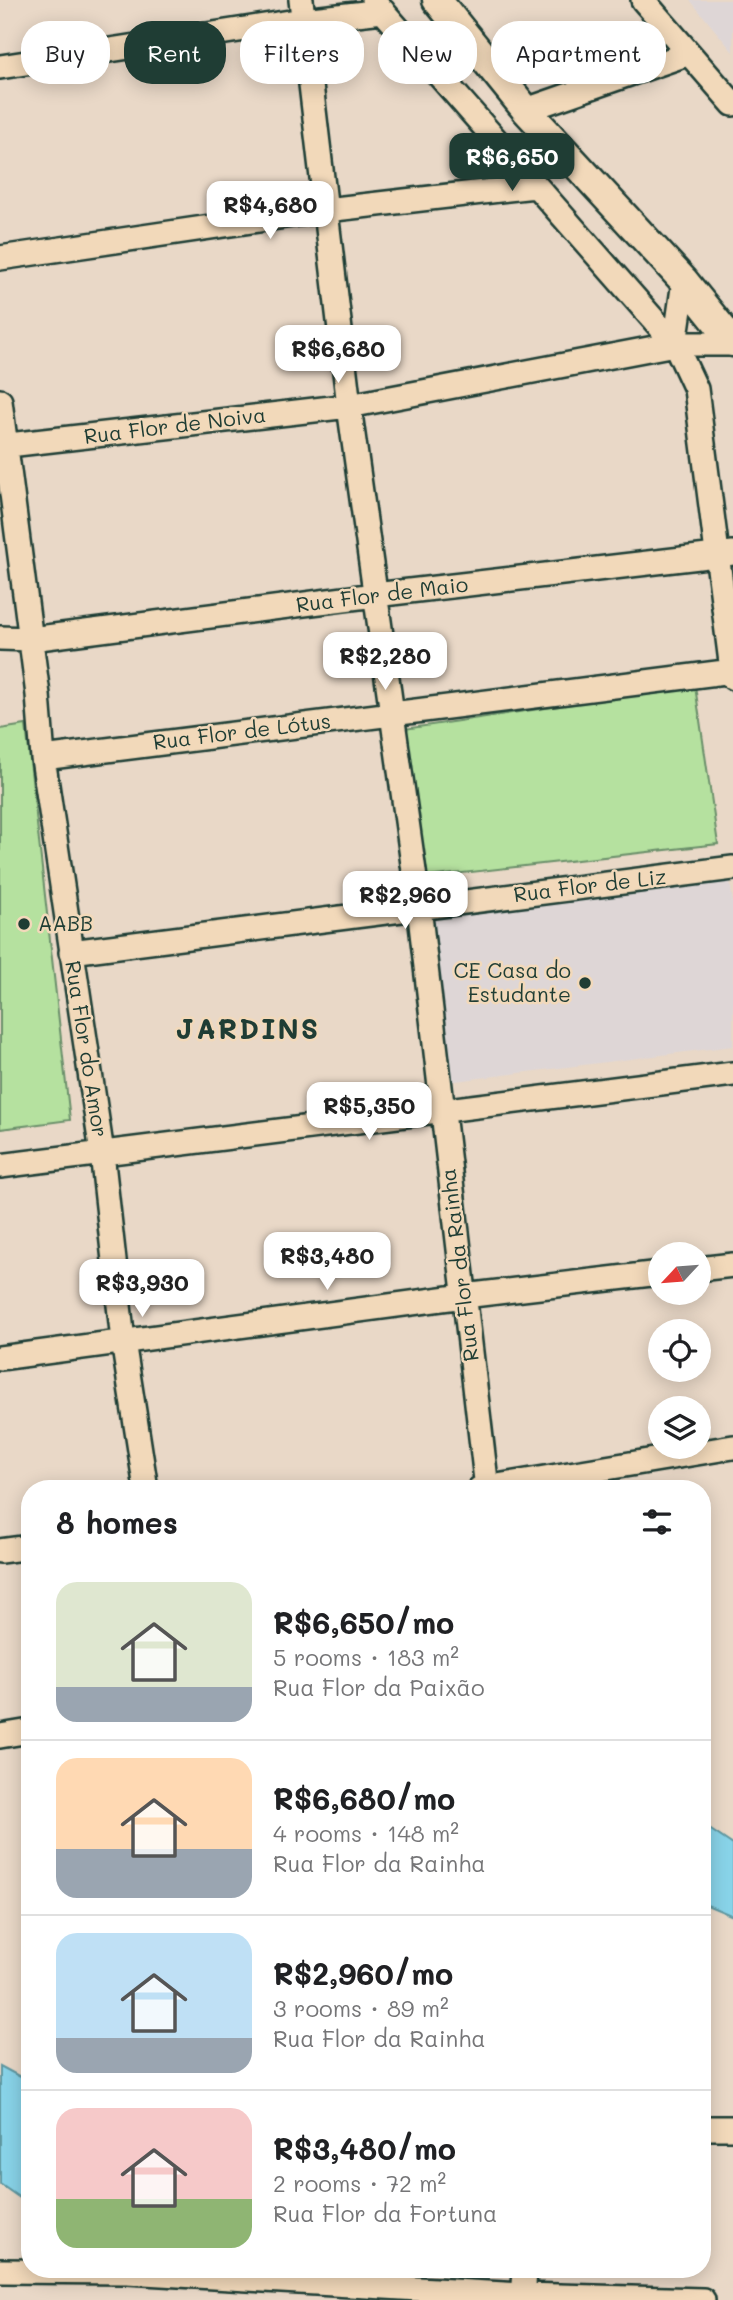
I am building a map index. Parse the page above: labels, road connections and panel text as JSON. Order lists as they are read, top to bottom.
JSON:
{
  "streets": {
    "street": [
      "Rua Flor de Noiva",
      "Rua Flor de Maio",
      "Rua Flor de Lótus",
      "Rua Flor de Liz",
      "Rua Flor do Amor",
      "Rua Flor da Rainha"
    ]
  },
  "crossings": [
    ["Rua Flor de Noiva", "Rua Flor do Amor"],
    ["Rua Flor de Noiva", "Rua Flor da Rainha"],
    ["Rua Flor de Maio", "Rua Flor do Amor"],
    ["Rua Flor de Maio", "Rua Flor da Rainha"],
    ["Rua Flor de Lótus", "Rua Flor do Amor"],
    ["Rua Flor de Lótus", "Rua Flor da Rainha"],
    ["Rua Flor de Liz", "Rua Flor do Amor"],
    ["Rua Flor de Liz", "Rua Flor da Rainha"]
  ],
  "districts": ["JARDINS"],
  "places": ["AABB", "CE Casa do Estudante"],
  "north": "bottom left",
  "page": {
    "chip": [
      "Buy",
      "Rent",
      "Filters",
      "New",
      "Apartment"
    ],
    "price": [
      "R$6,650",
      "R$4,680",
      "R$6,680",
      "R$2,280",
      "R$2,960",
      "R$5,350",
      "R$3,480",
      "R$3,930"
    ],
    "heading": "8 homes",
    "list": [
      {
        "name": "R$6,650/mo",
        "note": "5 rooms · 183 m² · Rua Flor da Paixão"
      },
      {
        "name": "R$6,680/mo",
        "note": "4 rooms · 148 m² · Rua Flor da Rainha"
      },
      {
        "name": "R$2,960/mo",
        "note": "3 rooms · 89 m² · Rua Flor da Rainha"
      },
      {
        "name": "R$3,480/mo",
        "note": "2 rooms · 72 m² · Rua Flor da Fortuna"
      }
    ]
  }
}
